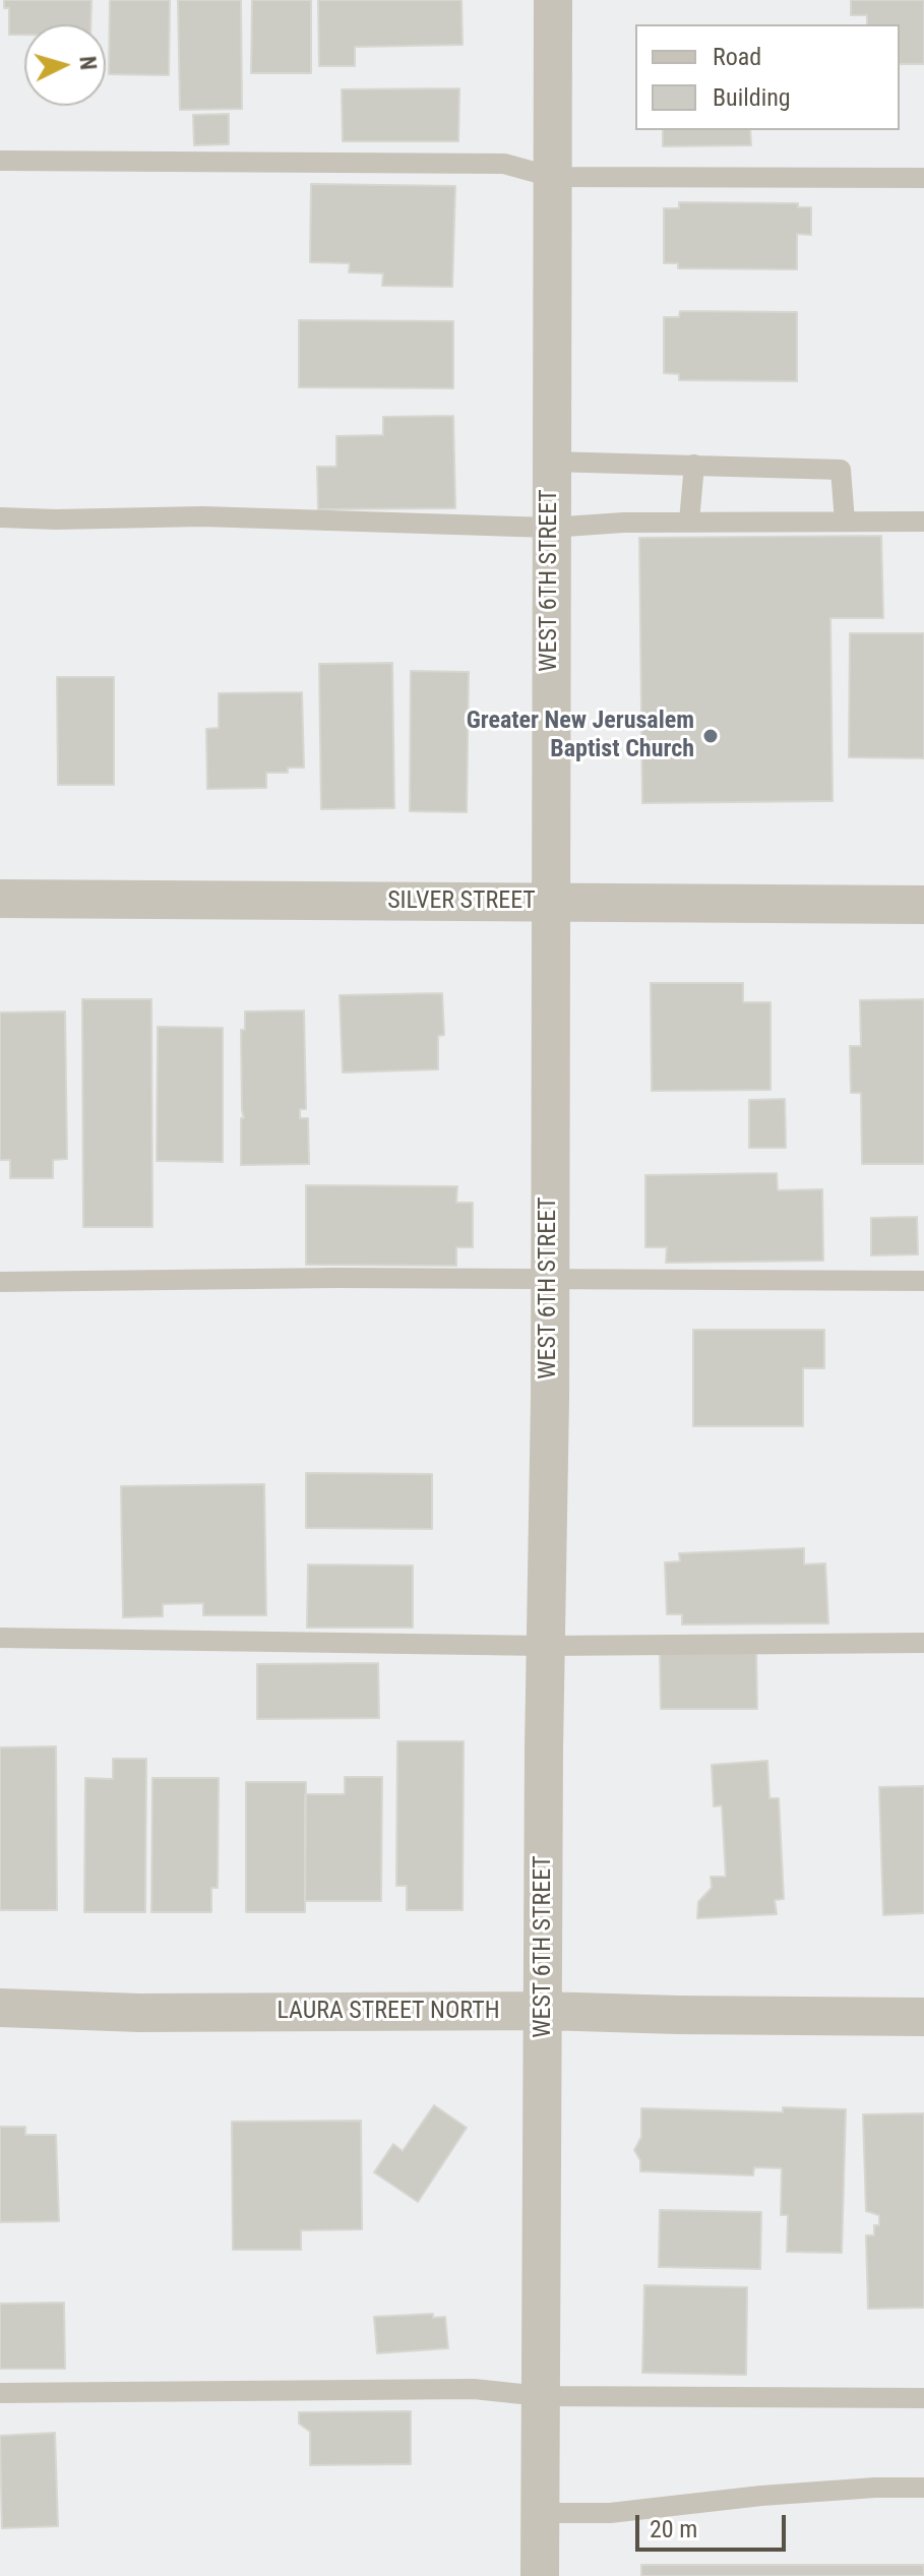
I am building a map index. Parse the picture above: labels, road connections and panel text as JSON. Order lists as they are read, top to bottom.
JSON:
{
  "streets": {
    "street": ["WEST 6TH STREET", "SILVER STREET", "LAURA STREET NORTH"]
  },
  "crossings": [
    ["WEST 6TH STREET", "SILVER STREET"],
    ["WEST 6TH STREET", "LAURA STREET NORTH"]
  ],
  "places": ["Greater New Jerusalem Baptist Church"],
  "legend": ["Road", "Building"],
  "scale_bar": "20 m",
  "north": "right"
}
